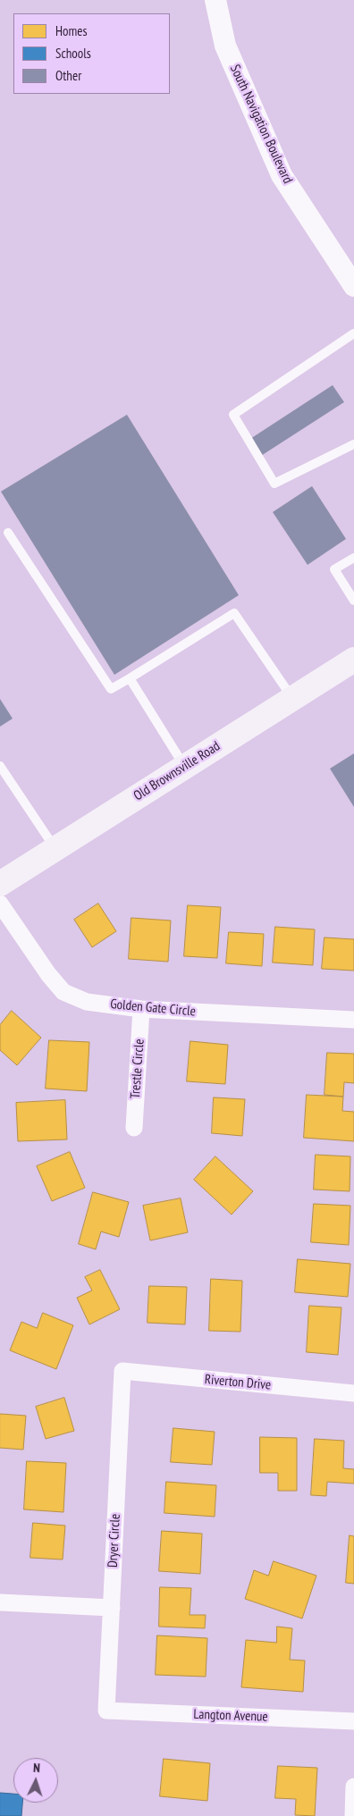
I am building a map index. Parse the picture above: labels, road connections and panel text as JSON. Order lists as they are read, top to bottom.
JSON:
{
  "streets": {
    "main road": ["Old Brownsville Road"],
    "street": [
      "South Navigation Boulevard",
      "Golden Gate Circle",
      "Trestle Circle",
      "Riverton Drive",
      "Dryer Circle",
      "Langton Avenue"
    ]
  },
  "crossings": [
    ["Golden Gate Circle", "Trestle Circle"],
    ["Riverton Drive", "Dryer Circle"],
    ["Dryer Circle", "Langton Avenue"]
  ],
  "legend": ["Homes", "Schools", "Other"],
  "north": "top"
}
